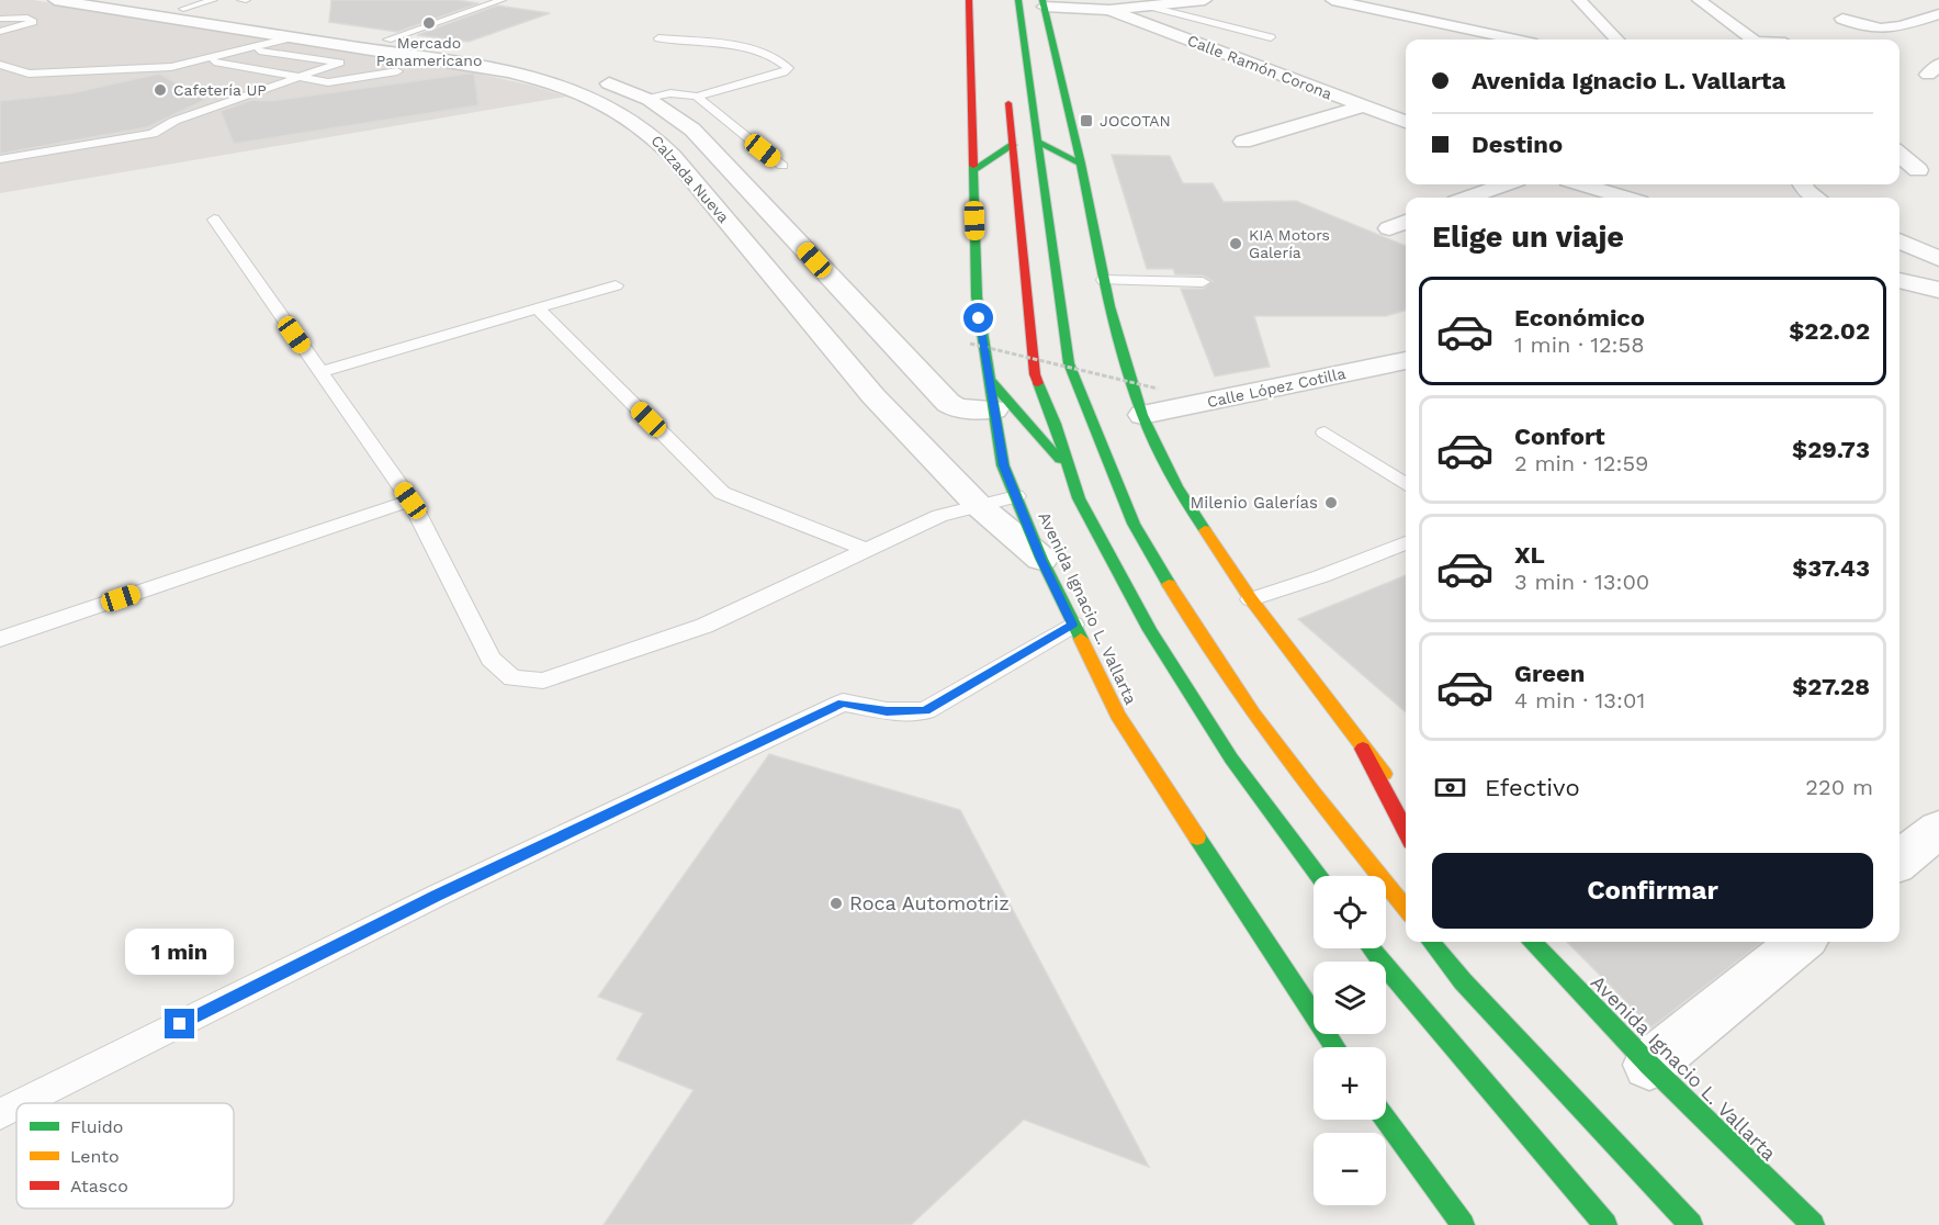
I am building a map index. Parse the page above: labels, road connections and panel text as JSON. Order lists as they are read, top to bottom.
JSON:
{
  "streets": {
    "main road": ["Avenida Ignacio L. Vallarta"],
    "street": ["Calle Ramón Corona", "Calzada Nueva", "Calle López Cotilla"]
  },
  "crossings": [
    ["Calzada Nueva", "Avenida Ignacio L. Vallarta"]
  ],
  "places": {
    "other": [
      "Mercado Panamericano",
      "Cafetería UP",
      "KIA Motors Galería",
      "Milenio Galerías",
      "Roca Automotriz"
    ],
    "transit": ["JOCOTAN"]
  },
  "legend": ["Fluido", "Lento", "Atasco"],
  "page": {
    "banner": ["Avenida Ignacio L. Vallarta", "Destino"],
    "heading": "Elige un viaje",
    "list": [
      {
        "name": "Económico",
        "note": "1 min · 12:58",
        "value": "$22.02"
      },
      {
        "name": "Confort",
        "note": "2 min · 12:59",
        "value": "$29.73"
      },
      {
        "name": "XL",
        "note": "3 min · 13:00",
        "value": "$37.43"
      },
      {
        "name": "Green",
        "note": "4 min · 13:01",
        "value": "$27.28"
      }
    ],
    "pay": ["Efectivo", "220 m"],
    "buttons": "Confirmar",
    "map_buttons": ["+", "−"],
    "bubble": "1 min"
  }
}
